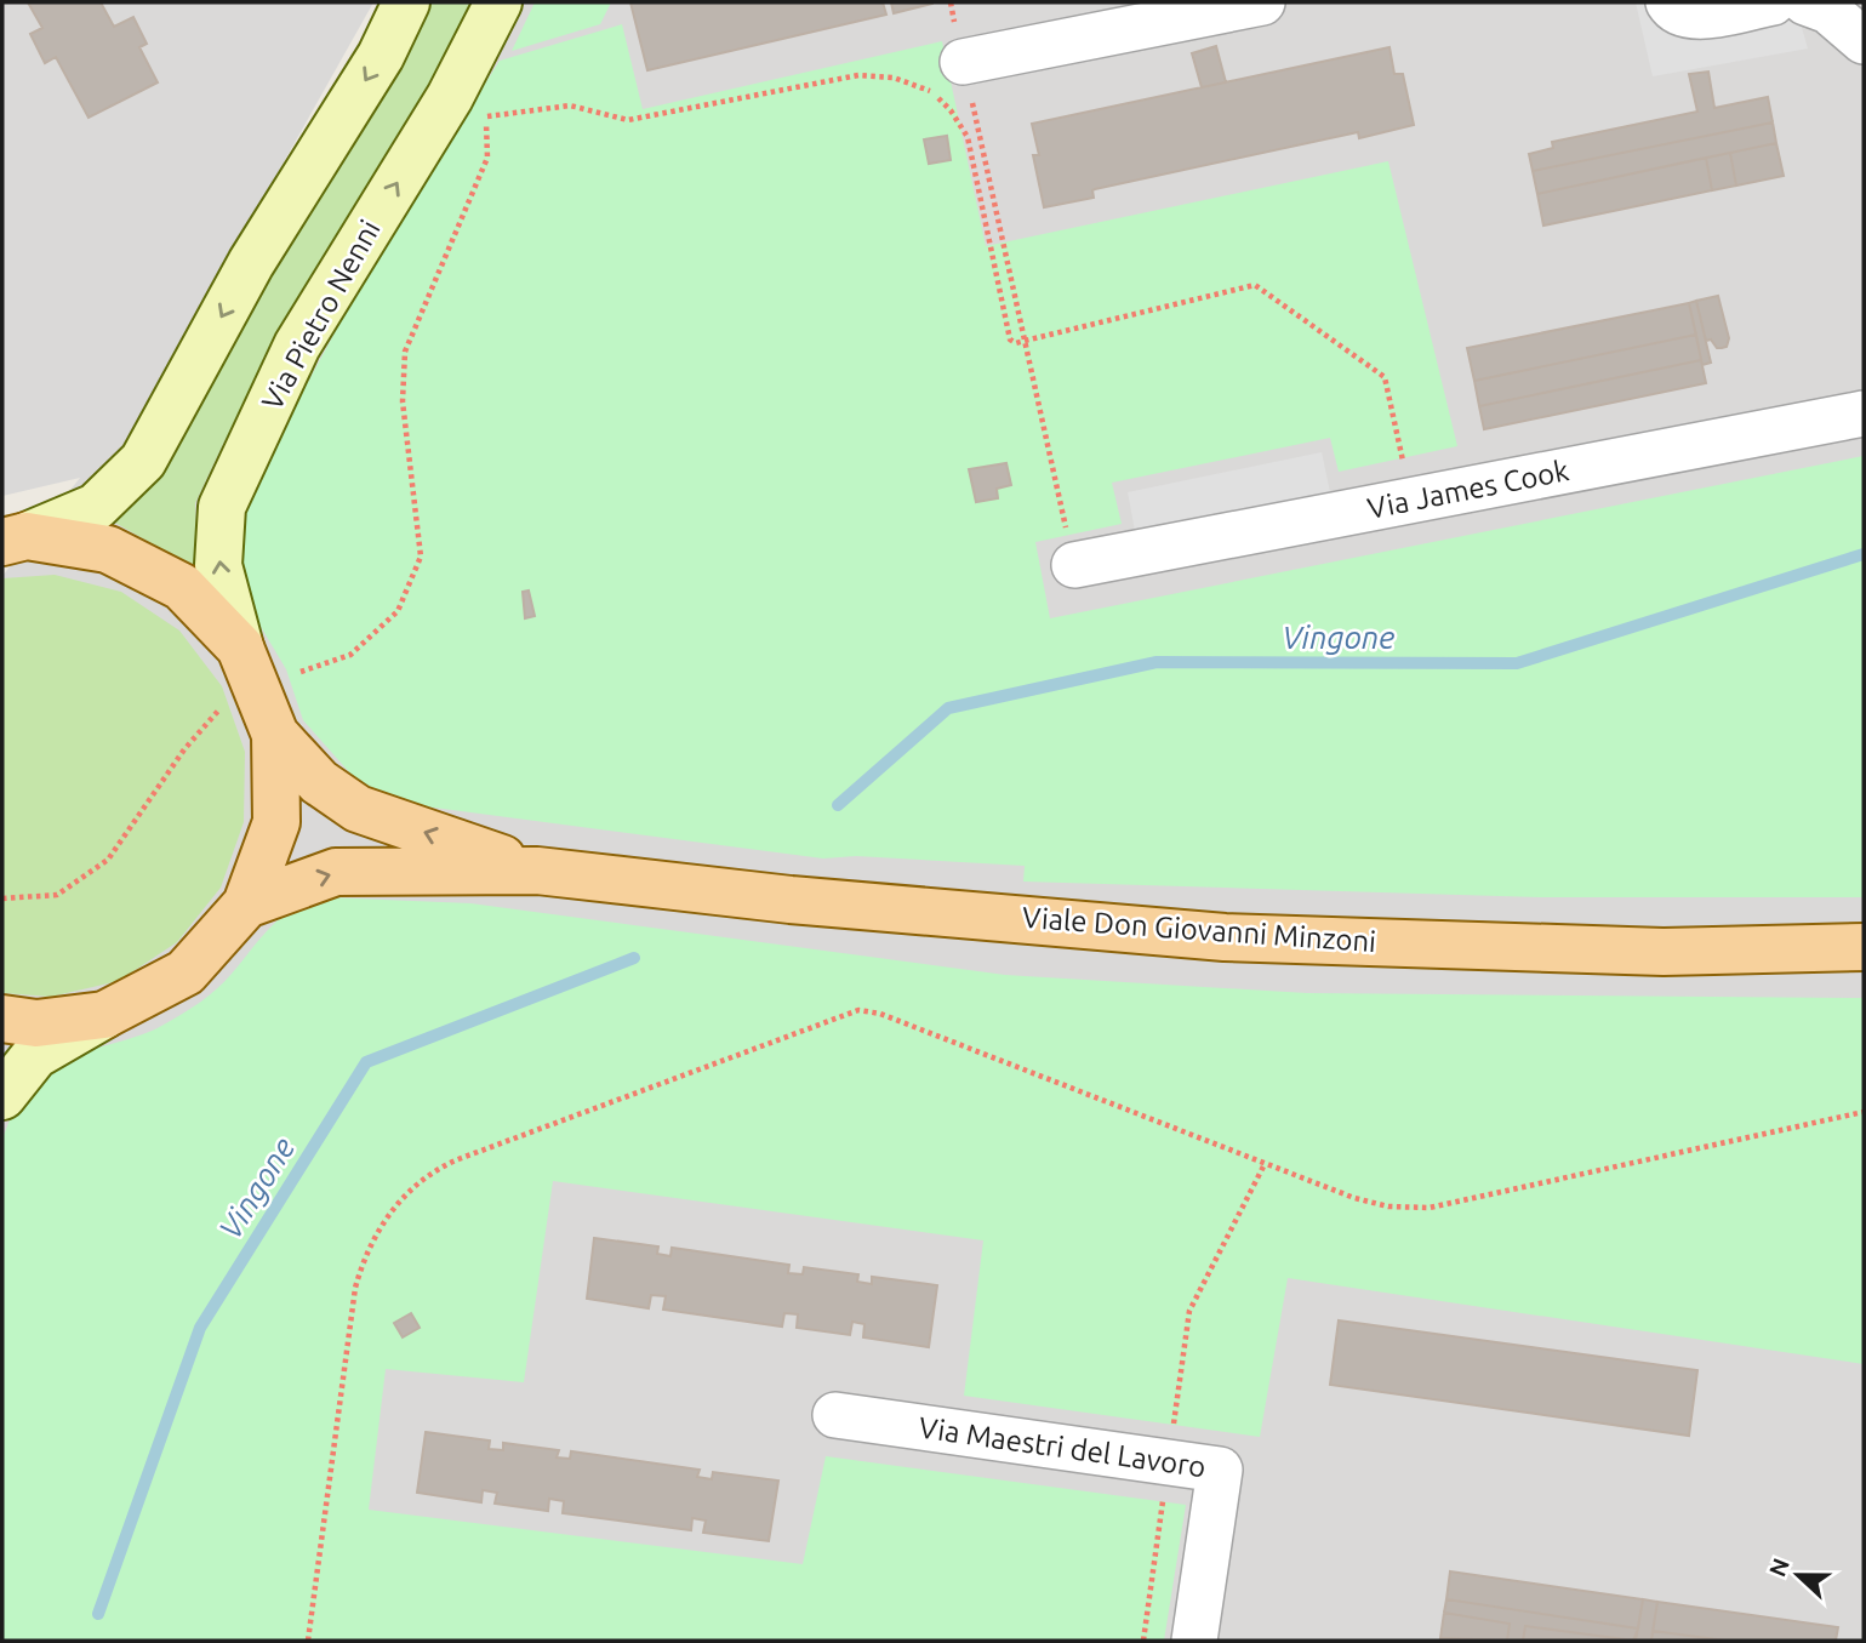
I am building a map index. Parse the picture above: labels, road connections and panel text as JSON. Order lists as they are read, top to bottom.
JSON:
{
  "streets": {
    "main road": ["Viale Don Giovanni Minzoni"],
    "street": ["Via Pietro Nenni", "Via James Cook", "Via Maestri del Lavoro"]
  },
  "water": ["Vingone"],
  "north": "left"
}
